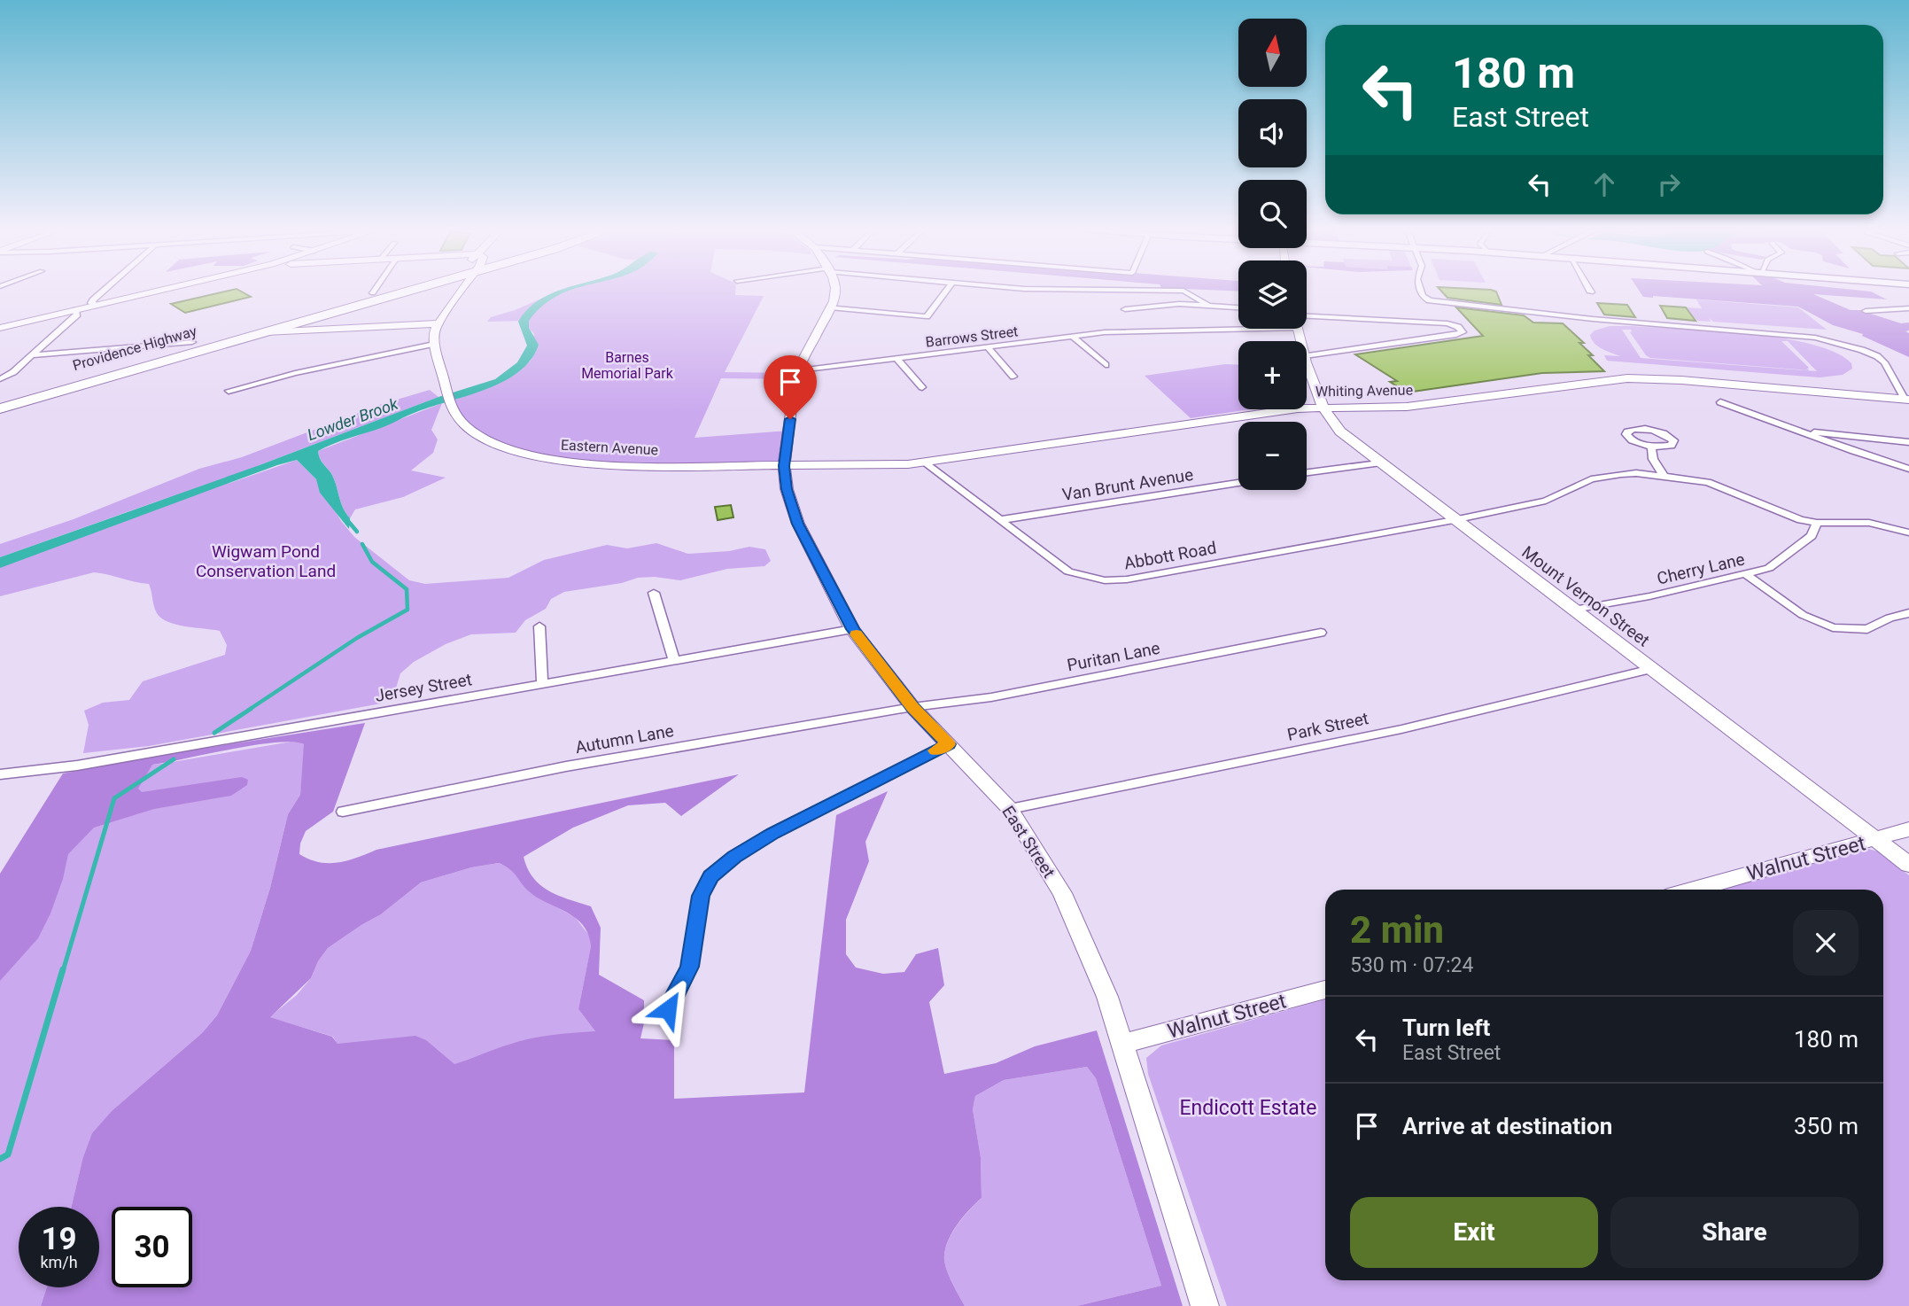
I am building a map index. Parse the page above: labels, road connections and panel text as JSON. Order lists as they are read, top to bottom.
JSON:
{
  "streets": {
    "highway": ["Providence Highway"],
    "street": [
      "Barrows Street",
      "Whiting Avenue",
      "Eastern Avenue",
      "Van Brunt Avenue",
      "Abbott Road",
      "Cherry Lane",
      "Mount Vernon Street",
      "Puritan Lane",
      "Jersey Street",
      "Park Street",
      "Autumn Lane",
      "East Street",
      "Walnut Street"
    ]
  },
  "crossings": [
    ["Barrows Street", "East Street"],
    ["Whiting Avenue", "Eastern Avenue"],
    ["Whiting Avenue", "Abbott Road"],
    ["Whiting Avenue", "Mount Vernon Street"],
    ["Whiting Avenue", "East Street"],
    ["Eastern Avenue", "East Street"],
    ["Van Brunt Avenue", "Abbott Road"],
    ["Abbott Road", "Cherry Lane"],
    ["Abbott Road", "Mount Vernon Street"],
    ["Cherry Lane", "Mount Vernon Street"],
    ["Mount Vernon Street", "Park Street"],
    ["Mount Vernon Street", "Walnut Street"],
    ["Puritan Lane", "Autumn Lane"],
    ["Puritan Lane", "East Street"],
    ["Jersey Street", "East Street"],
    ["Park Street", "East Street"],
    ["Autumn Lane", "East Street"],
    ["East Street", "Walnut Street"]
  ],
  "water": ["Lowder Brook"],
  "parks": ["Barnes Memorial Park", "Wigwam Pond Conservation Land", "Endicott Estate"],
  "north": "top",
  "page": {
    "map_buttons": ["+", "−"],
    "turn": ["180 m", "East Street"],
    "heading": ["2 min", "530 m · 07:24"],
    "list": [
      {
        "name": "Turn left",
        "note": "East Street",
        "value": "180 m"
      },
      {
        "name": "Arrive at destination",
        "value": "350 m"
      }
    ],
    "buttons": ["Exit", "Share"],
    "speed": "19 km/h",
    "limit": "30"
  }
}
